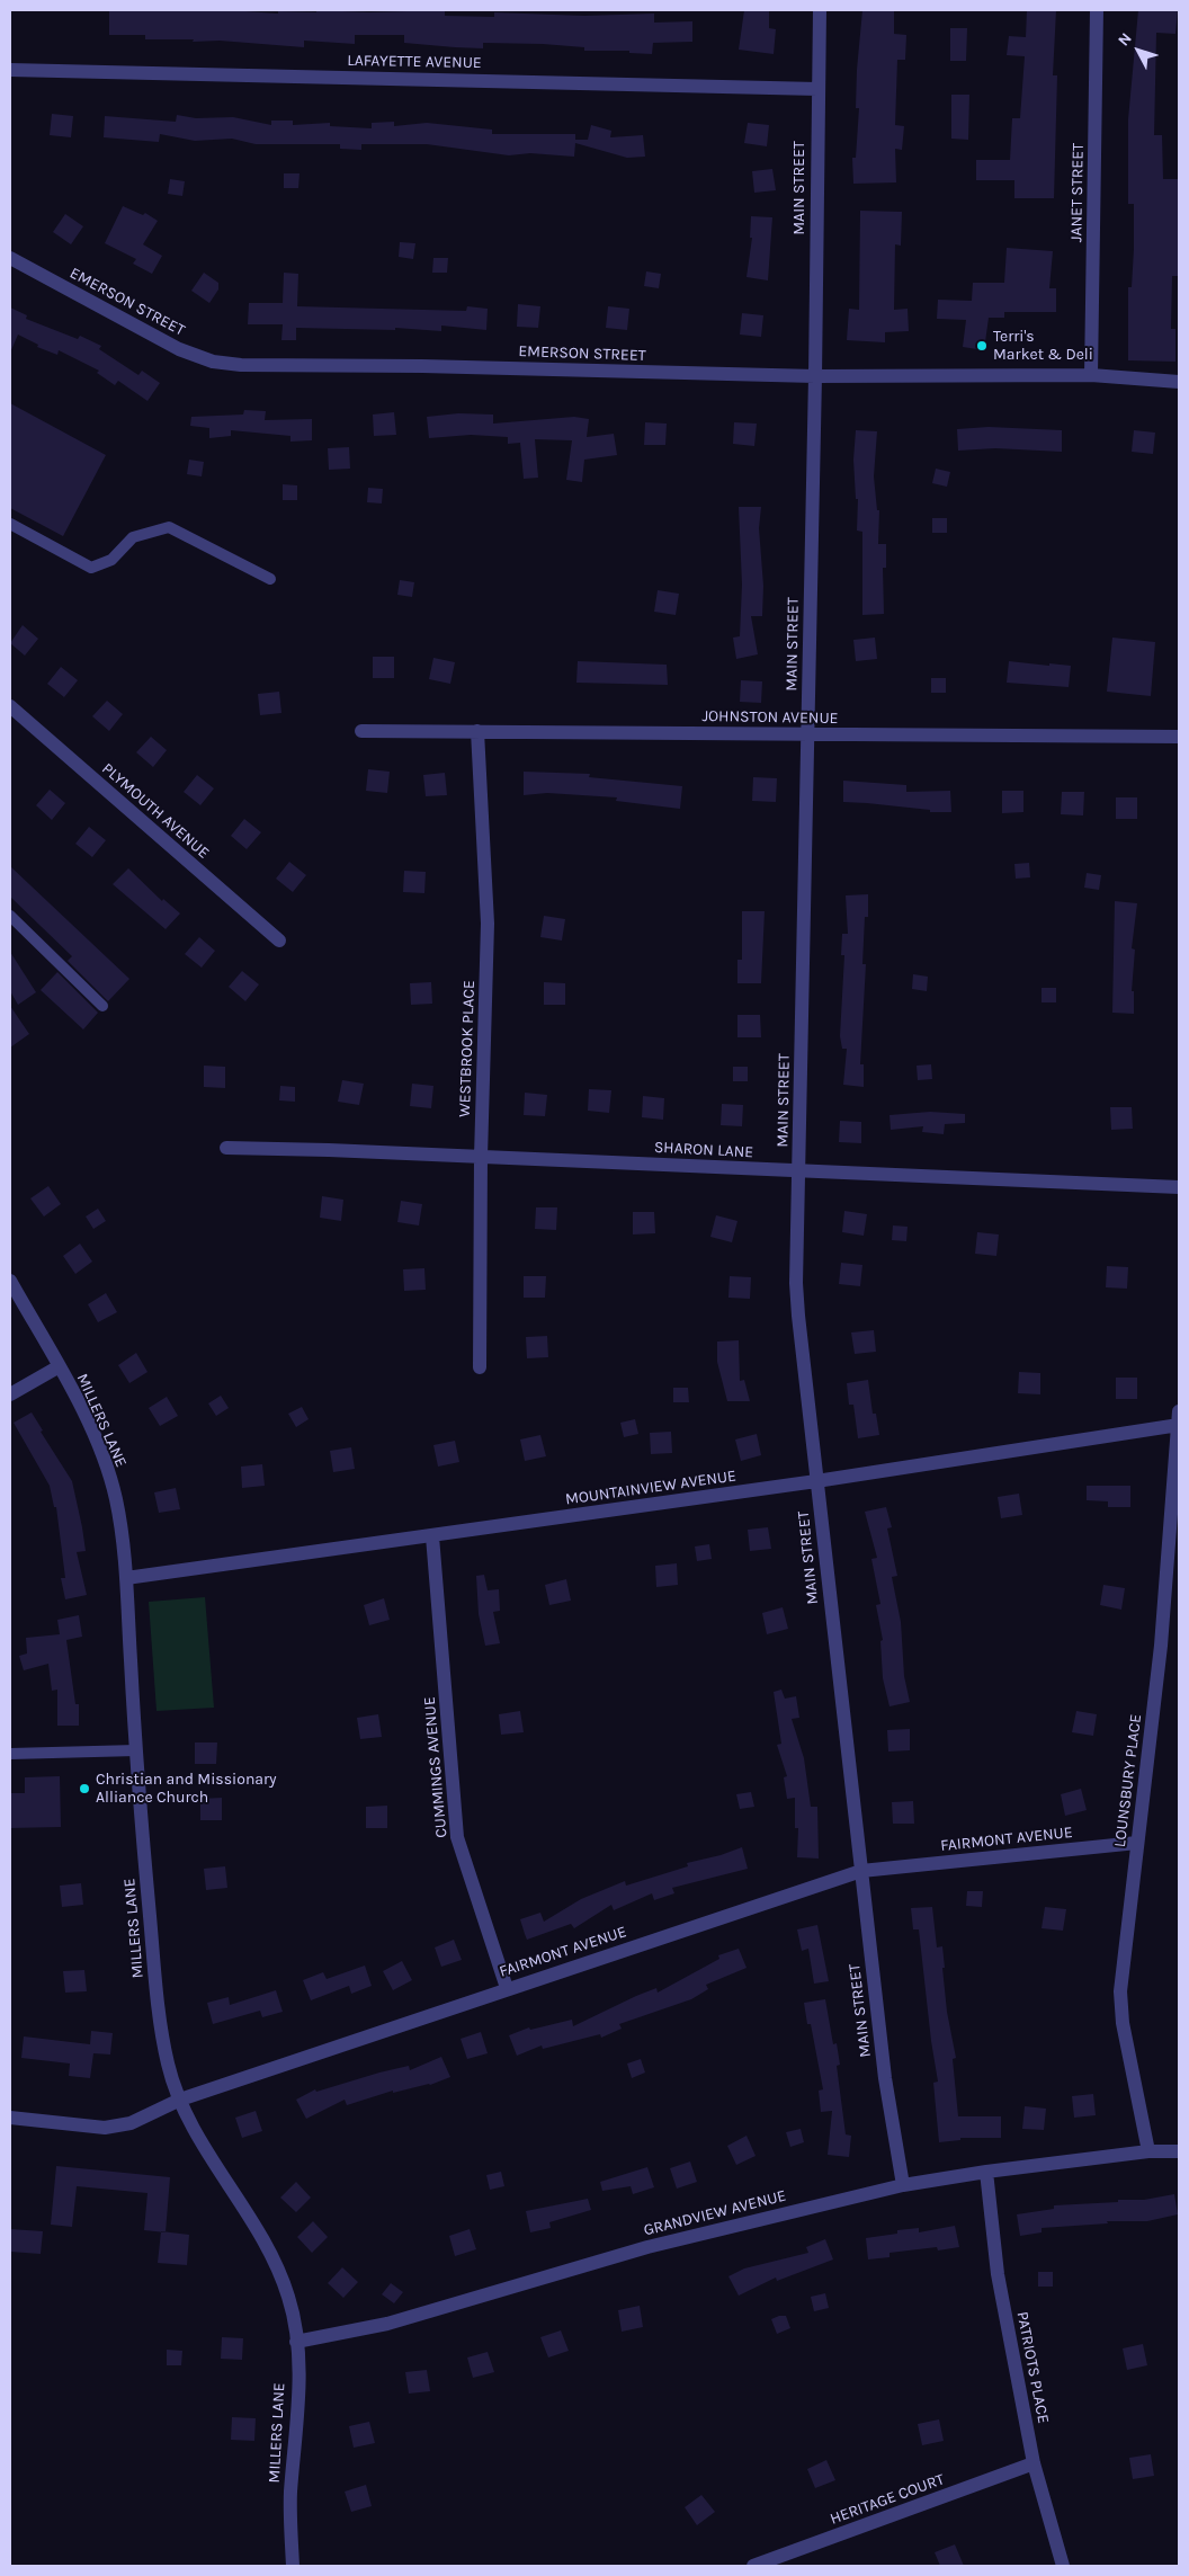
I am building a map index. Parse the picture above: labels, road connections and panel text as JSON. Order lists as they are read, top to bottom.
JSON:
{
  "streets": {
    "street": [
      "LAFAYETTE AVENUE",
      "MAIN STREET",
      "JANET STREET",
      "EMERSON STREET",
      "JOHNSTON AVENUE",
      "PLYMOUTH AVENUE",
      "WESTBROOK PLACE",
      "SHARON LANE",
      "MILLERS LANE",
      "MOUNTAINVIEW AVENUE",
      "CUMMINGS AVENUE",
      "LOUNSBURY PLACE",
      "FAIRMONT AVENUE",
      "GRANDVIEW AVENUE",
      "PATRIOTS PLACE",
      "HERITAGE COURT"
    ]
  },
  "crossings": [
    ["LAFAYETTE AVENUE", "MAIN STREET"],
    ["MAIN STREET", "EMERSON STREET"],
    ["MAIN STREET", "JOHNSTON AVENUE"],
    ["MAIN STREET", "SHARON LANE"],
    ["MAIN STREET", "MOUNTAINVIEW AVENUE"],
    ["MAIN STREET", "FAIRMONT AVENUE"],
    ["MAIN STREET", "GRANDVIEW AVENUE"],
    ["JANET STREET", "EMERSON STREET"],
    ["JOHNSTON AVENUE", "WESTBROOK PLACE"],
    ["WESTBROOK PLACE", "SHARON LANE"],
    ["MILLERS LANE", "MOUNTAINVIEW AVENUE"],
    ["MILLERS LANE", "FAIRMONT AVENUE"],
    ["MILLERS LANE", "GRANDVIEW AVENUE"],
    ["MOUNTAINVIEW AVENUE", "CUMMINGS AVENUE"],
    ["MOUNTAINVIEW AVENUE", "LOUNSBURY PLACE"],
    ["CUMMINGS AVENUE", "FAIRMONT AVENUE"],
    ["LOUNSBURY PLACE", "FAIRMONT AVENUE"],
    ["LOUNSBURY PLACE", "GRANDVIEW AVENUE"],
    ["GRANDVIEW AVENUE", "PATRIOTS PLACE"],
    ["PATRIOTS PLACE", "HERITAGE COURT"]
  ],
  "places": ["Terri's Market & Deli", "Christian and Missionary Alliance Church"],
  "north": "top left"
}
